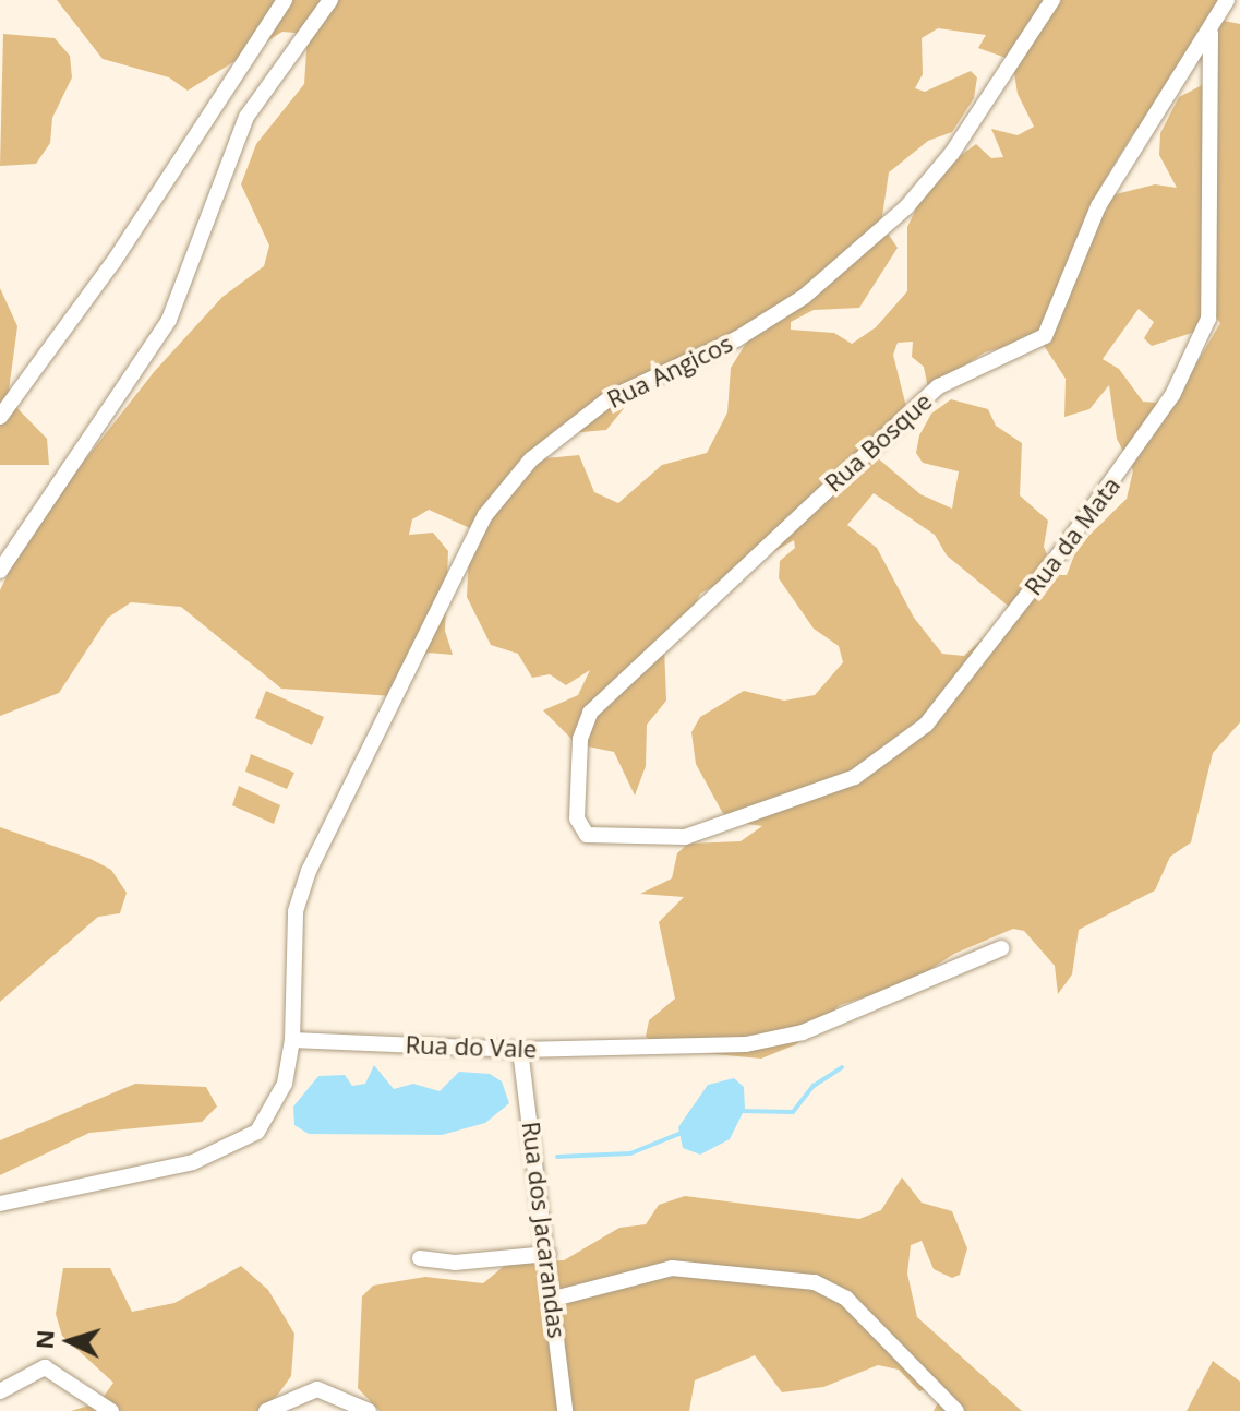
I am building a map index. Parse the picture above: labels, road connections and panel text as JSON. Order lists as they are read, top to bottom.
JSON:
{
  "streets": {
    "street": [
      "Rua Angicos",
      "Rua Bosque",
      "Rua da Mata",
      "Rua do Vale",
      "Rua dos Jacarandas"
    ]
  },
  "crossings": [
    ["Rua Angicos", "Rua do Vale"],
    ["Rua Bosque", "Rua da Mata"],
    ["Rua do Vale", "Rua dos Jacarandas"]
  ],
  "north": "left"
}
